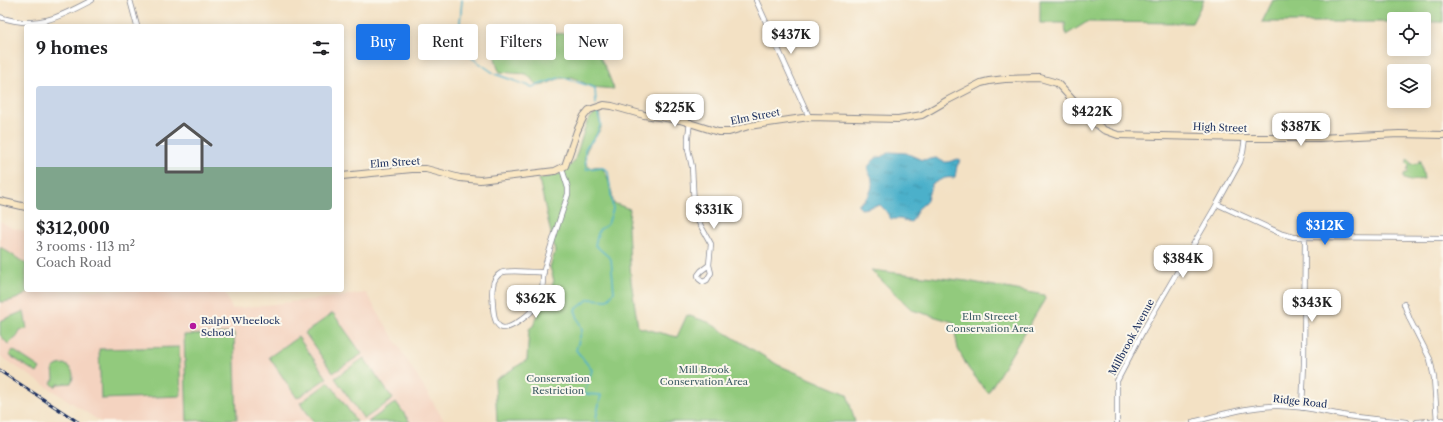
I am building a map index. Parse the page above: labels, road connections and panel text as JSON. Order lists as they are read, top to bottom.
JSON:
{
  "streets": {
    "street": [
      "Elm Street",
      "High Street",
      "Millbrook Avenue",
      "Ridge Road"
    ]
  },
  "crossings": [
    ["Elm Street", "High Street"],
    ["High Street", "Millbrook Avenue"]
  ],
  "parks": ["Elm Streeet Conservation Area", "Mill Brook Conservation Area", "Conservation Restriction"],
  "places": ["Ralph Wheelock School"],
  "page": {
    "price": [
      "$437K",
      "$225K",
      "$422K",
      "$387K",
      "$331K",
      "$312K",
      "$384K",
      "$362K",
      "$343K"
    ],
    "chip": [
      "Buy",
      "Rent",
      "Filters",
      "New"
    ],
    "heading": "9 homes",
    "list": [
      {
        "name": "$312,000",
        "note": "3 rooms · 113 m² · Coach Road"
      }
    ]
  }
}
